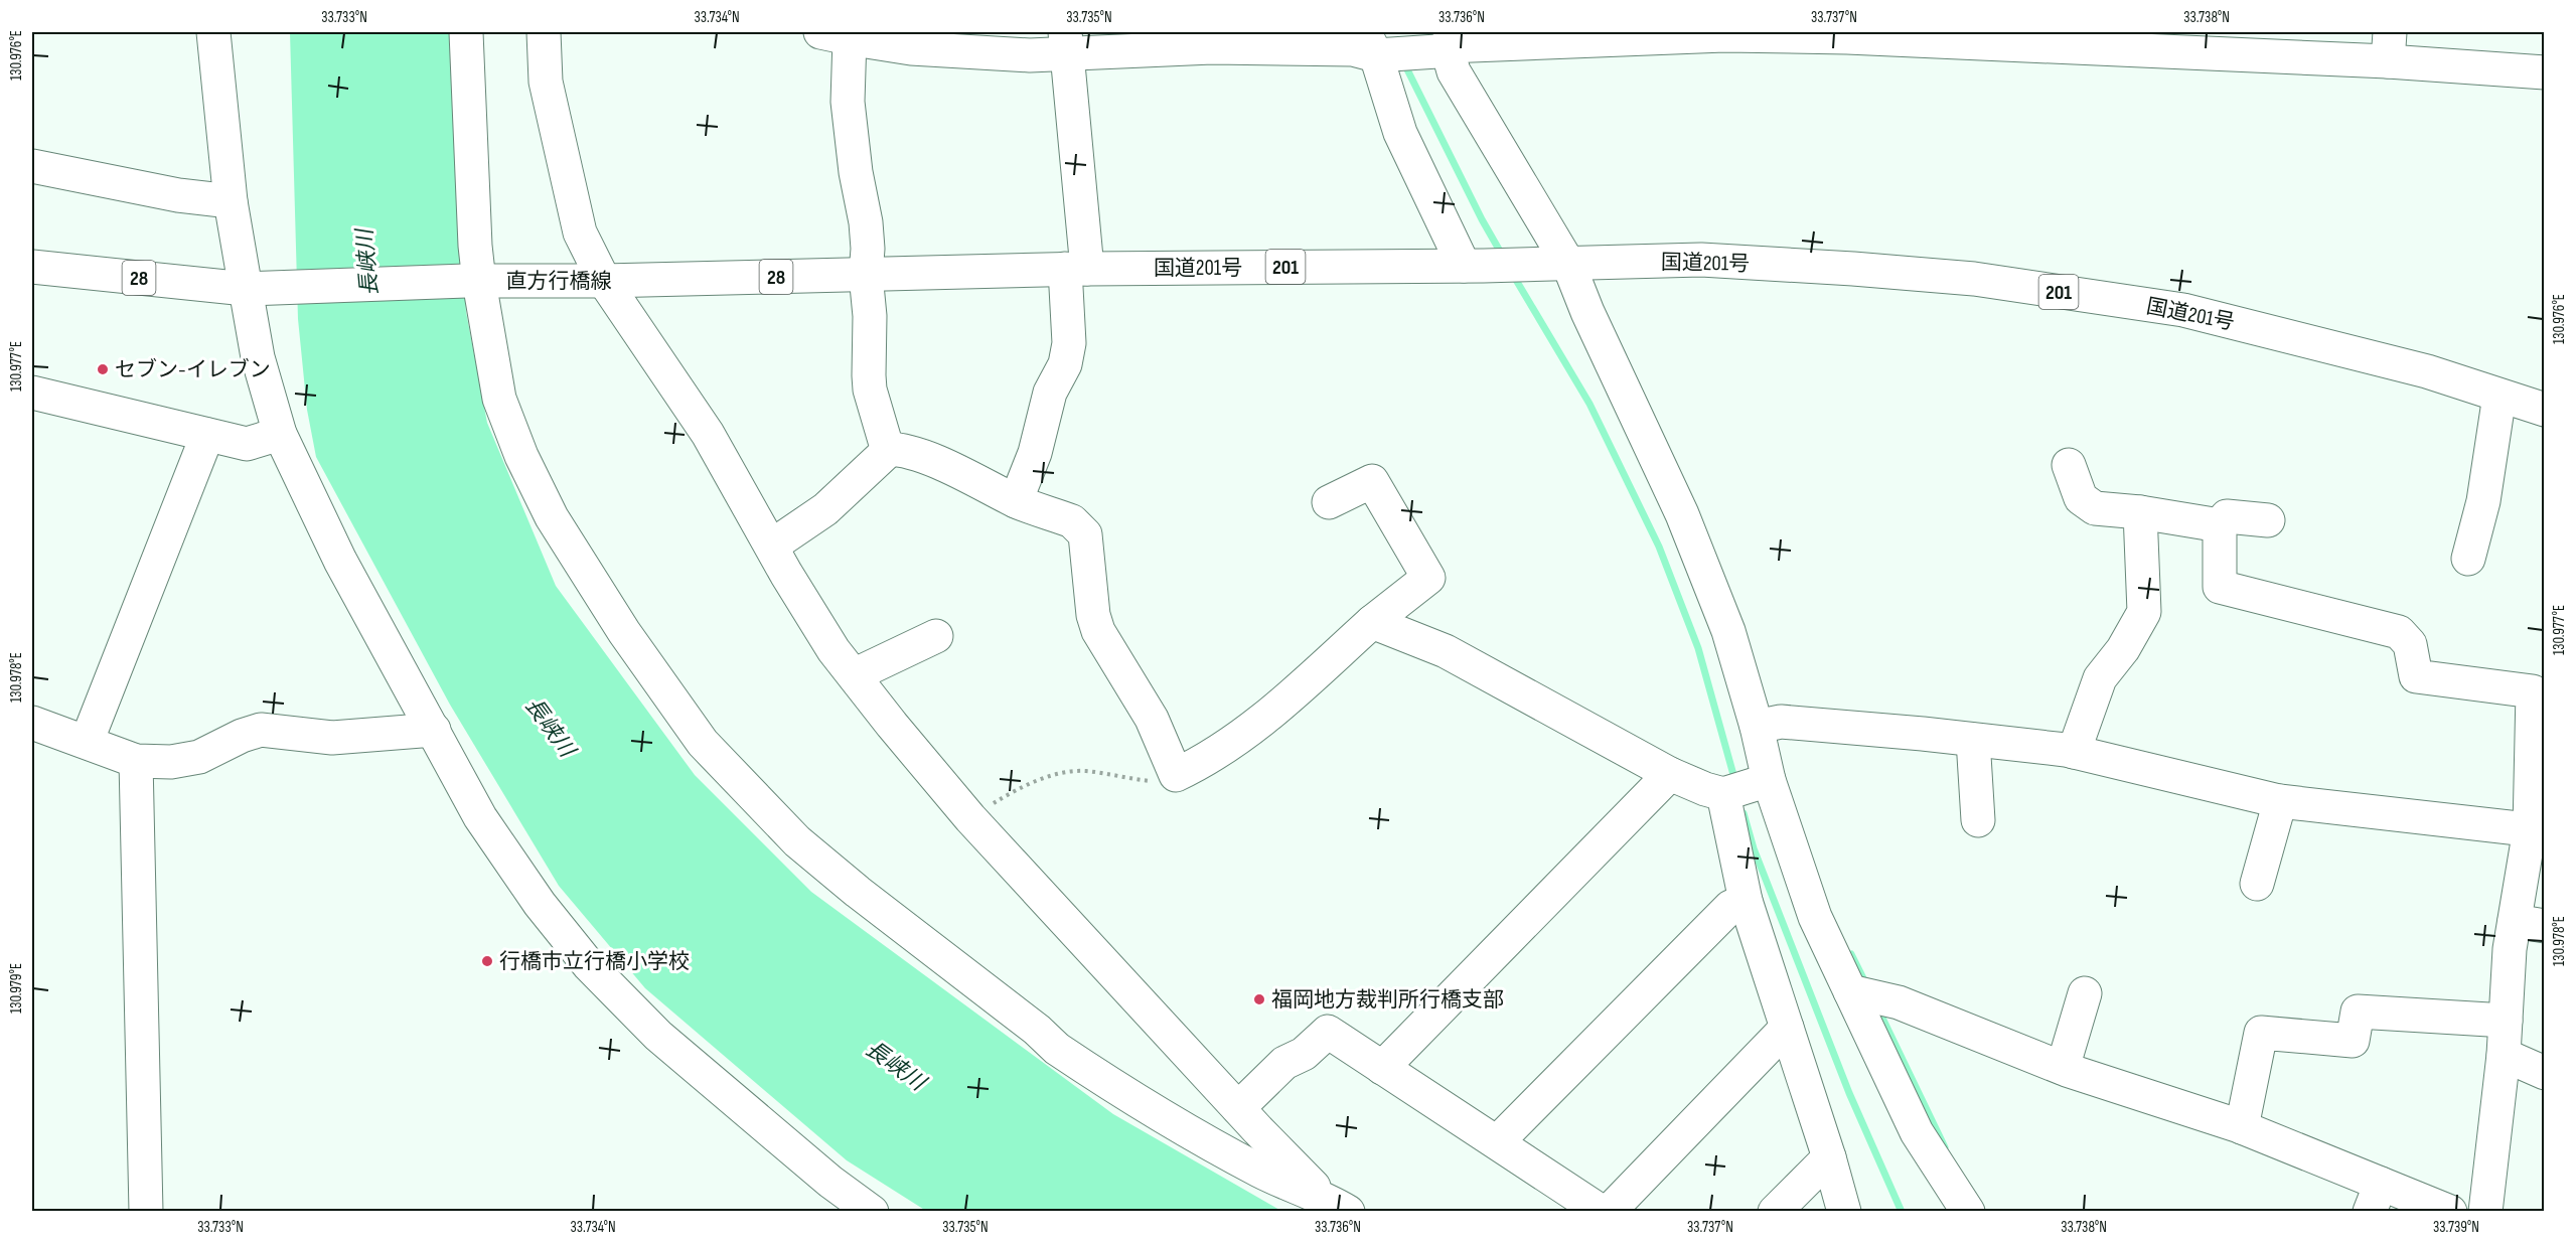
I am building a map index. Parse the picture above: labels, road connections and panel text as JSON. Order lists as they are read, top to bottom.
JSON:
{
  "streets": {
    "main road": [
      "国道201号",
      "201",
      "28",
      "直方行橋線"
    ]
  },
  "crossings": [
    ["国道201号", "直方行橋線"]
  ],
  "water": ["長峡川"],
  "places": ["セブン-イレブン", "行橋市立行橋小学校", "福岡地方裁判所行橋支部"],
  "coordinates": [
    "33.733°N",
    "33.734°N",
    "33.735°N",
    "33.736°N",
    "33.737°N",
    "33.738°N",
    "130.976°E",
    "130.977°E",
    "130.978°E",
    "130.979°E",
    "33.739°N"
  ]
}
